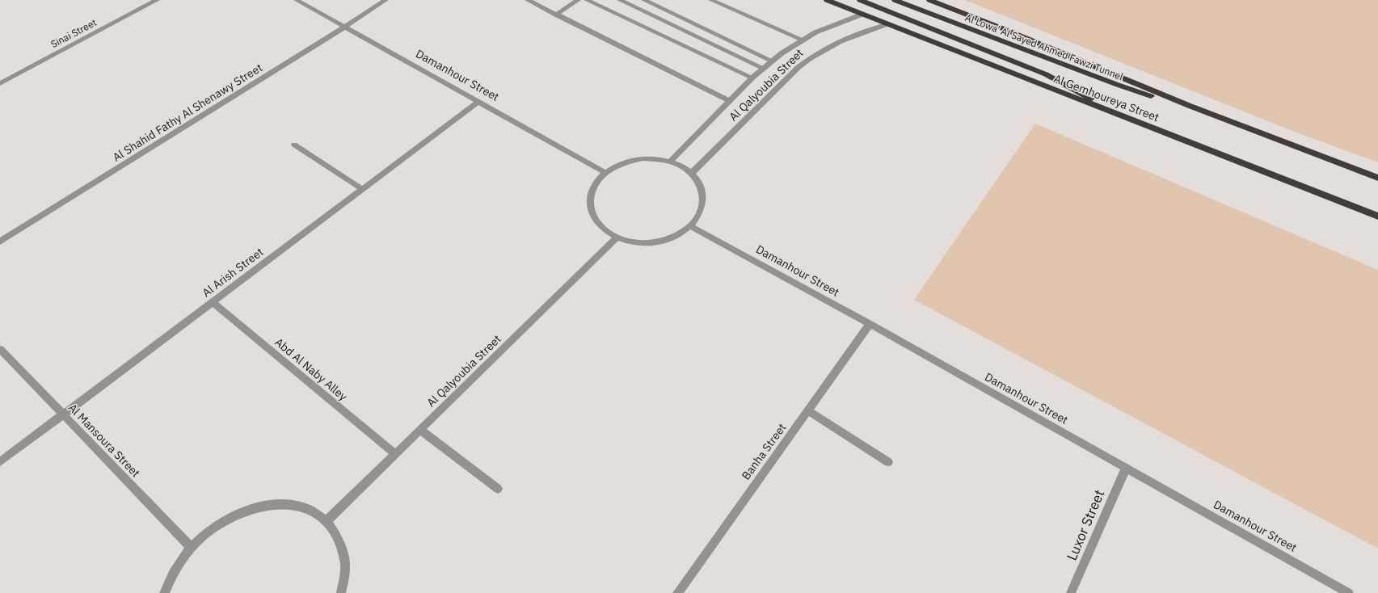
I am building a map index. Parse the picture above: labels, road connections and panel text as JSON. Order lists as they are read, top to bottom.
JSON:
{
  "streets": {
    "highway": ["Al Lowa' Al Sayed Ahmed Fawzi Tunnel", "Al Gemhoureya Street"],
    "street": [
      "Sinai Street",
      "Damanhour Street",
      "Al Qalyoubia Street",
      "Al Shahid Fathy Al Shenawy Street",
      "Al Arish Street",
      "Abd Al Naby Alley",
      "Al Mansoura Street",
      "Banha Street",
      "Luxor Street"
    ]
  },
  "crossings": [
    ["Al Lowa' Al Sayed Ahmed Fawzi Tunnel", "Al Gemhoureya Street"],
    ["Damanhour Street", "Al Qalyoubia Street"],
    ["Damanhour Street", "Al Shahid Fathy Al Shenawy Street"],
    ["Damanhour Street", "Al Arish Street"],
    ["Damanhour Street", "Banha Street"],
    ["Damanhour Street", "Luxor Street"],
    ["Al Qalyoubia Street", "Al Gemhoureya Street"],
    ["Al Qalyoubia Street", "Abd Al Naby Alley"],
    ["Al Arish Street", "Abd Al Naby Alley"],
    ["Al Arish Street", "Al Mansoura Street"]
  ]
}
